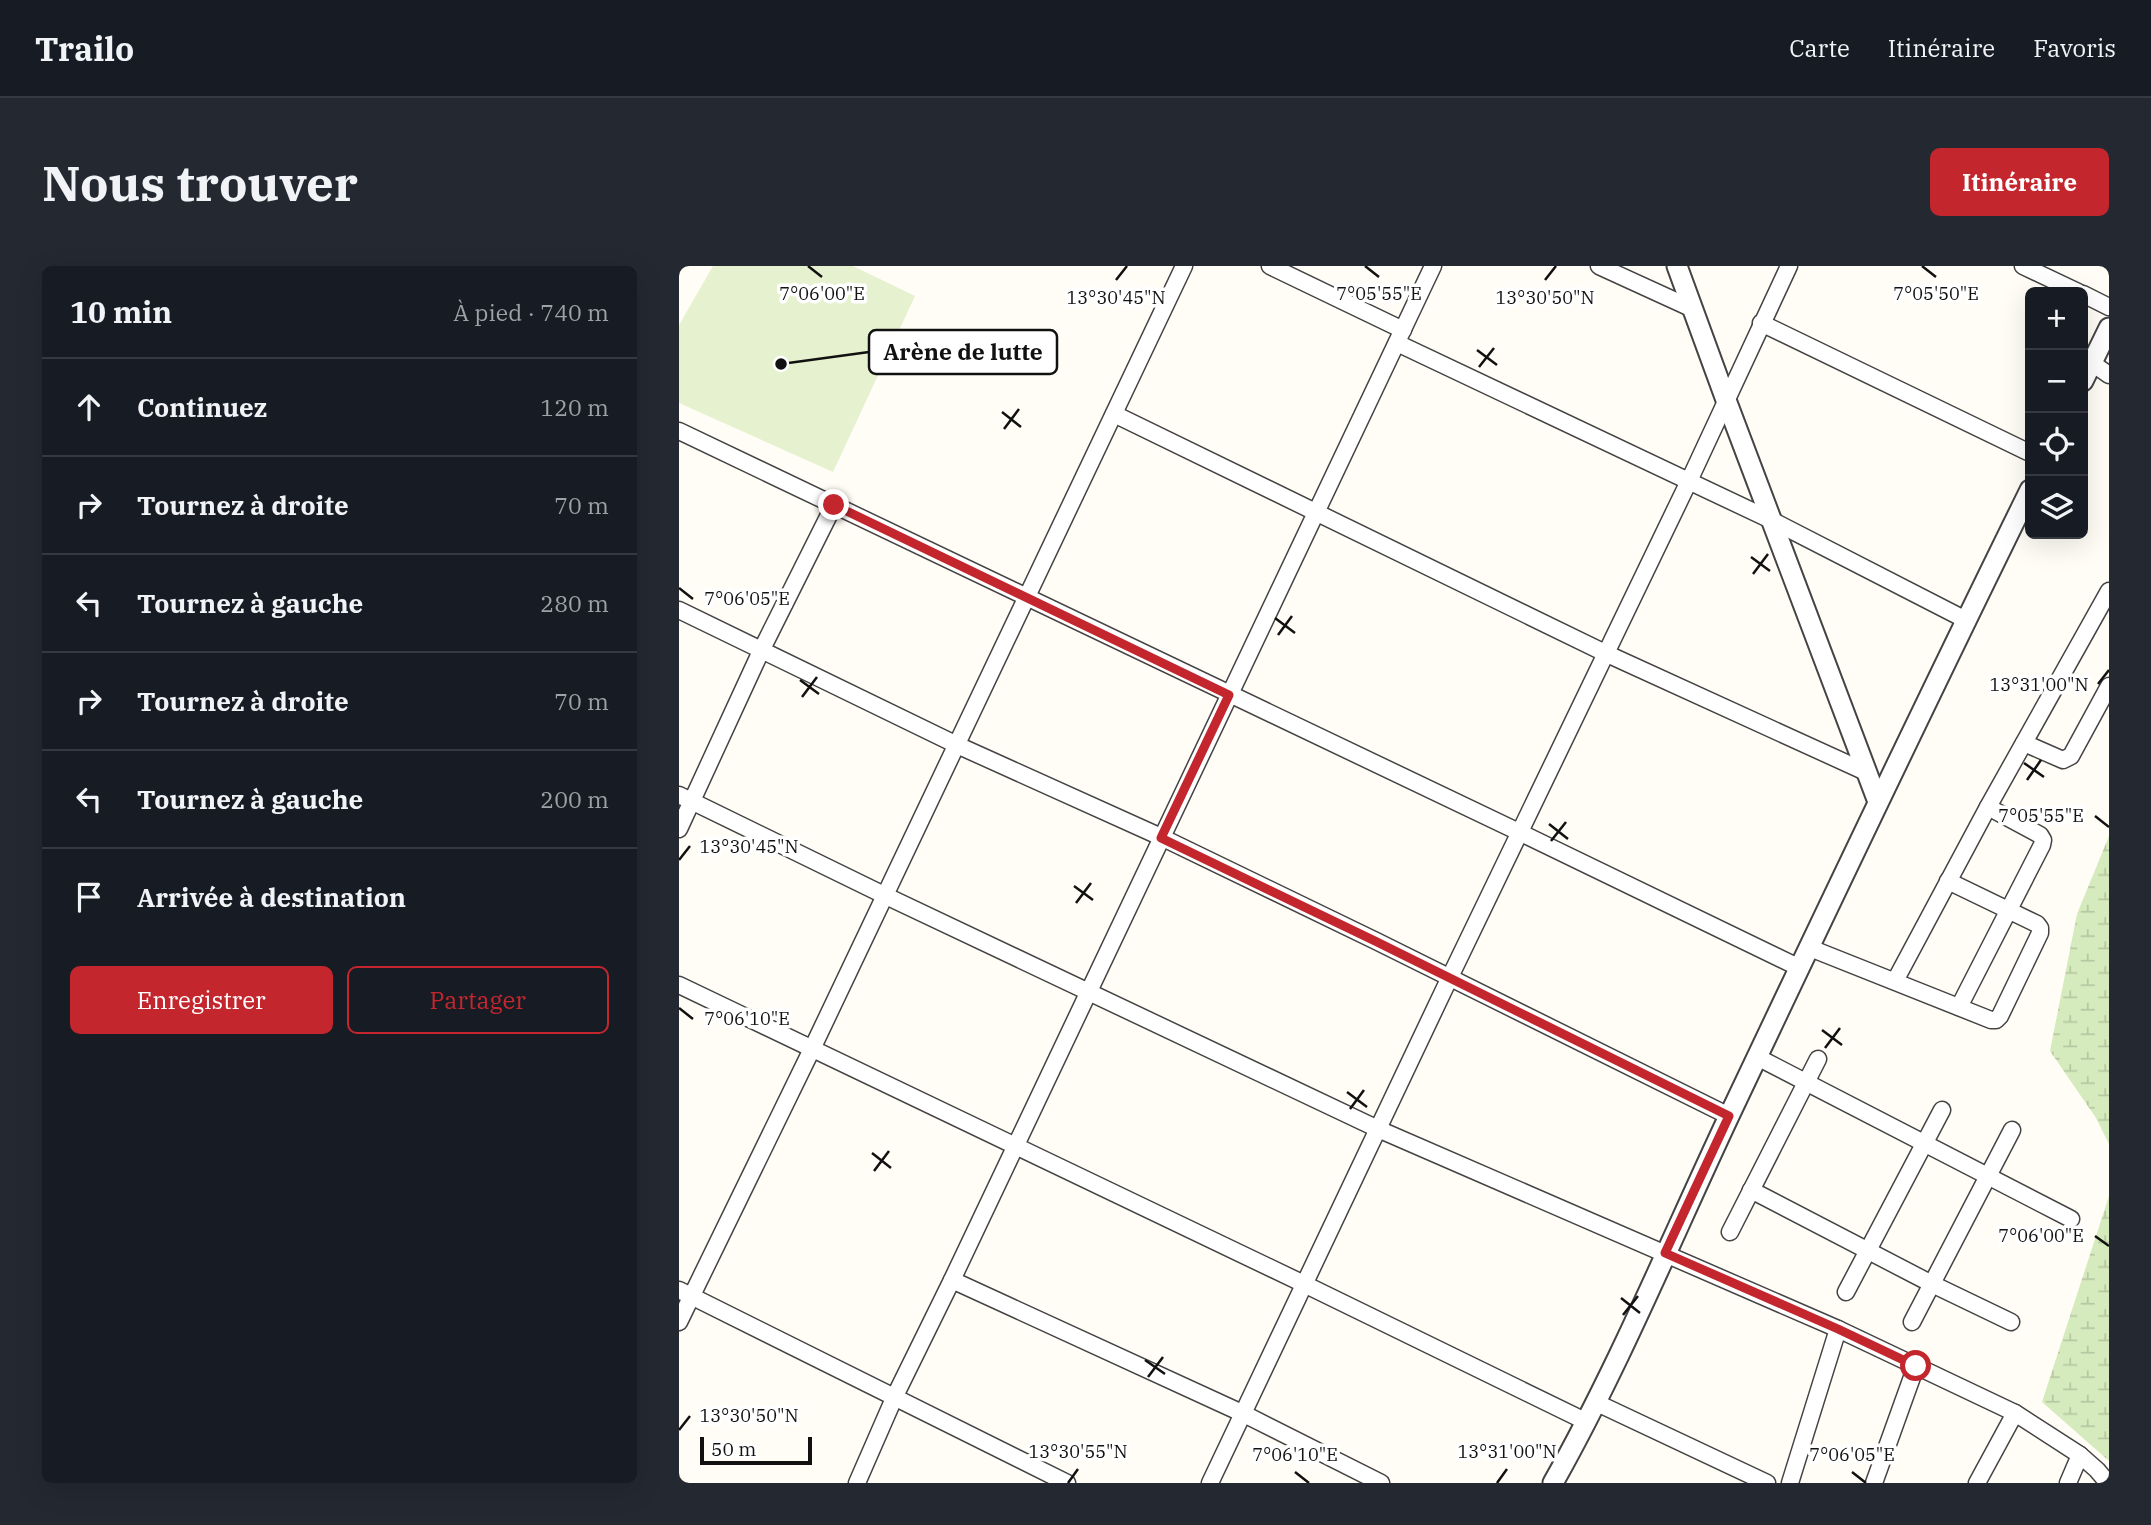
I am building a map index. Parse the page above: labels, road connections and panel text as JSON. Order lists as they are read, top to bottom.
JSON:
{
  "places": ["Arène de lutte"],
  "scale_bar": "50 m",
  "page": {
    "header": "Trailo",
    "nav": ["Carte", "Itinéraire", "Favoris"],
    "buttons": [
      "Itinéraire",
      ["Enregistrer", "Partager"]
    ],
    "title": "Nous trouver",
    "heading": ["10 min", "À pied · 740 m"],
    "map_buttons": ["+", "−"],
    "list": [
      ["Continuez", "120 m"],
      ["Tournez à droite", "70 m"],
      ["Tournez à gauche", "280 m"],
      ["Tournez à droite", "70 m"],
      ["Tournez à gauche", "200 m"],
      "Arrivée à destination"
    ],
    "scale": "50 m"
  },
  "coordinates": [
    "7°05'55\"E",
    "7°06'00\"E",
    "7°05'50\"E",
    "13°30'45\"N",
    "13°30'50\"N",
    "7°06'05\"E",
    "13°31'00\"N",
    "7°06'10\"E",
    "13°30'55\"N"
  ]
}
